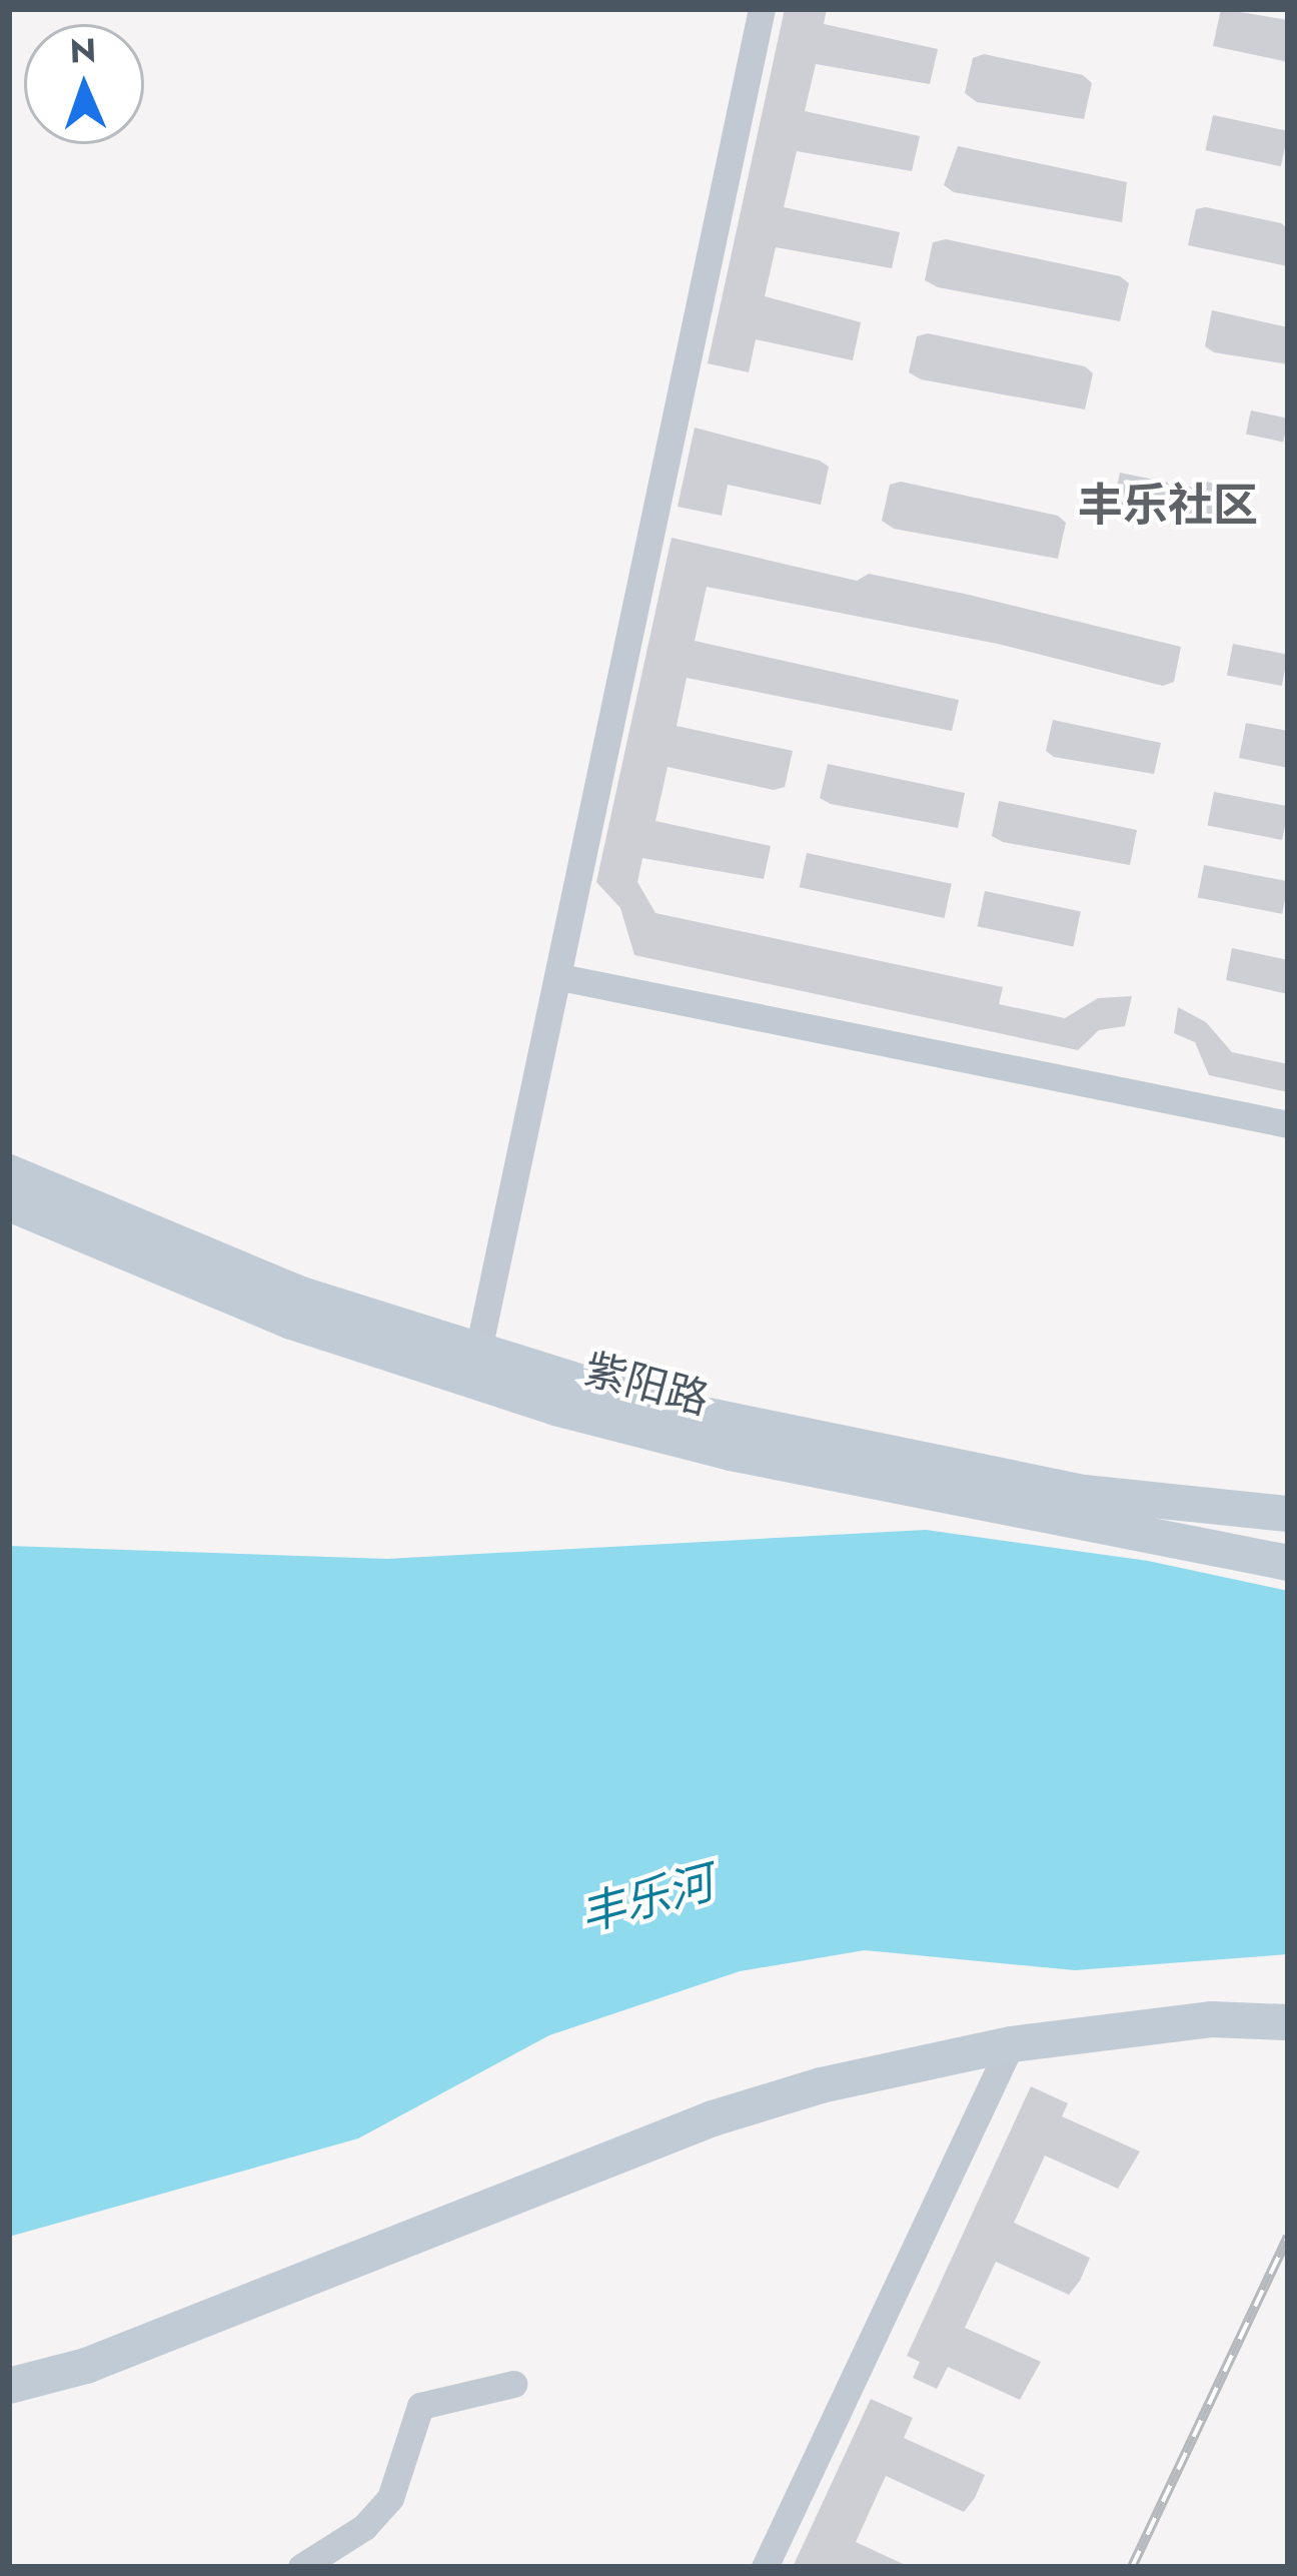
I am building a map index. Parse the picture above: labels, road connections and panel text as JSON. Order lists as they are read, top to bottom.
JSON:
{
  "streets": {
    "street": ["紫阳路"]
  },
  "districts": ["丰乐社区"],
  "water": ["丰乐河"],
  "north": "top"
}
